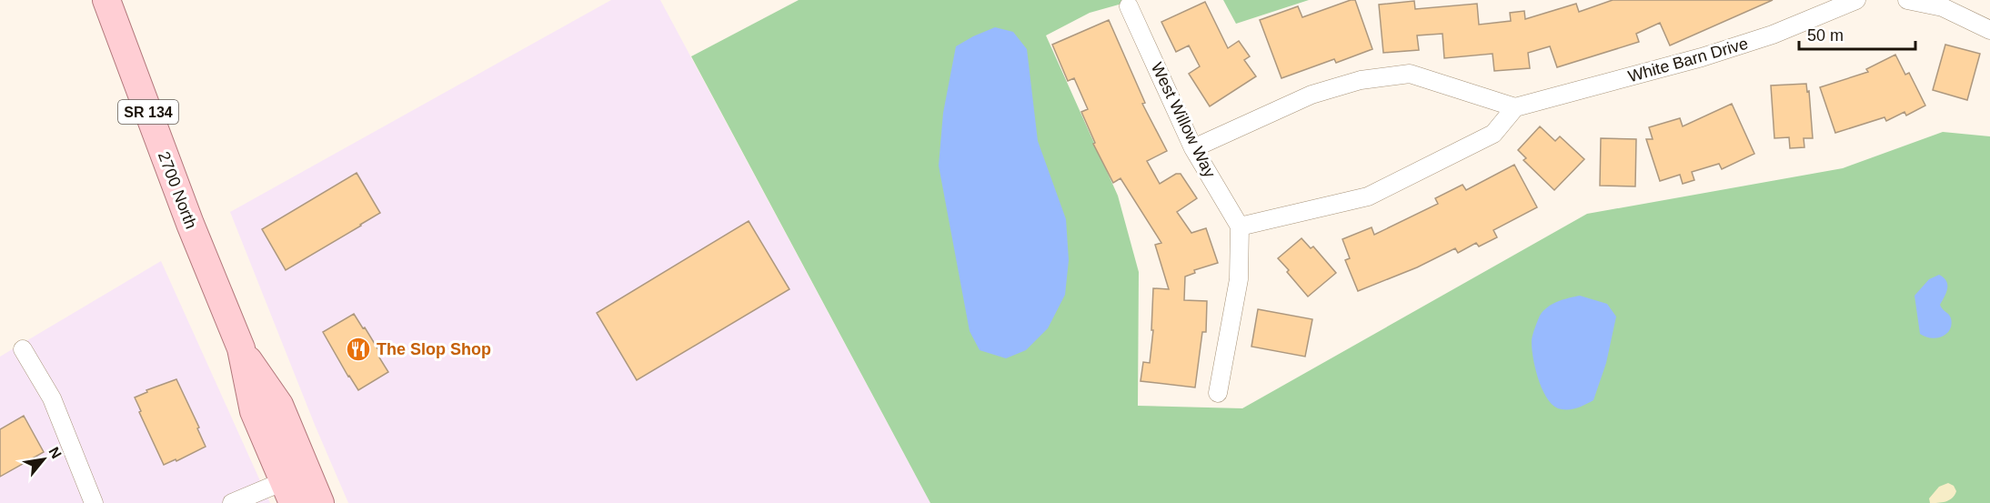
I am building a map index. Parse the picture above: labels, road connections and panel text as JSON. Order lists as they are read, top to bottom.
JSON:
{
  "streets": {
    "main road": ["SR 134", "2700 North"],
    "street": ["White Barn Drive", "West Willow Way"]
  },
  "places": {
    "restaurant": ["The Slop Shop"]
  },
  "scale_bar": "50 m",
  "north": "top right"
}
